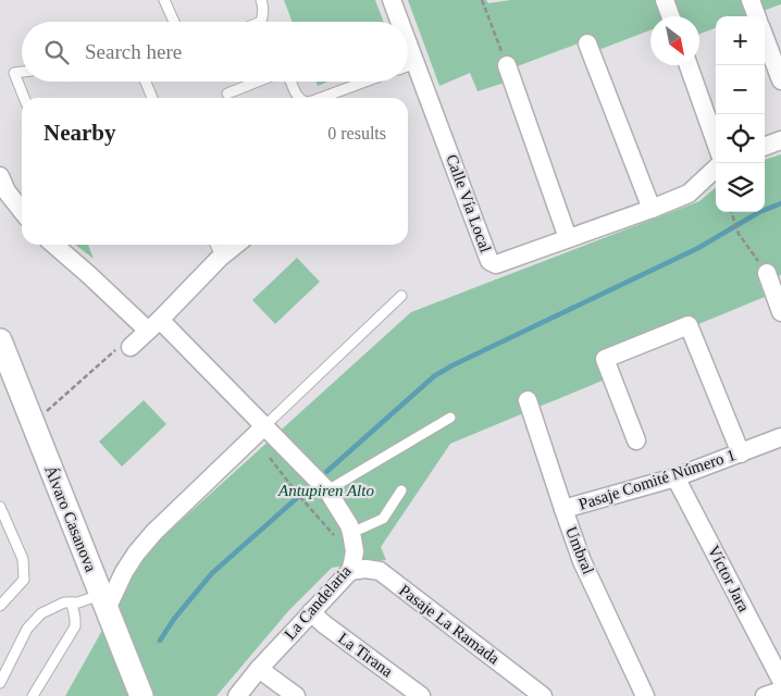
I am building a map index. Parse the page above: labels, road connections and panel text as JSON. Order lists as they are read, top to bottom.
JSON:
{
  "streets": {
    "street": [
      "Calle Vía Local",
      "Pasaje Comité Número 1",
      "Álvaro Casanova",
      "Umbral",
      "Víctor Jara",
      "La Candelaria",
      "Pasaje La Ramada",
      "La Tirana"
    ]
  },
  "crossings": [
    ["Pasaje Comité Número 1", "Umbral"],
    ["Pasaje Comité Número 1", "Víctor Jara"],
    ["La Candelaria", "Pasaje La Ramada"],
    ["La Candelaria", "La Tirana"]
  ],
  "parks": ["Antupiren Alto"],
  "north": "bottom right",
  "page": {
    "map_buttons": ["+", "−"],
    "search": "Search here",
    "heading": ["Nearby", "0 results"]
  }
}
